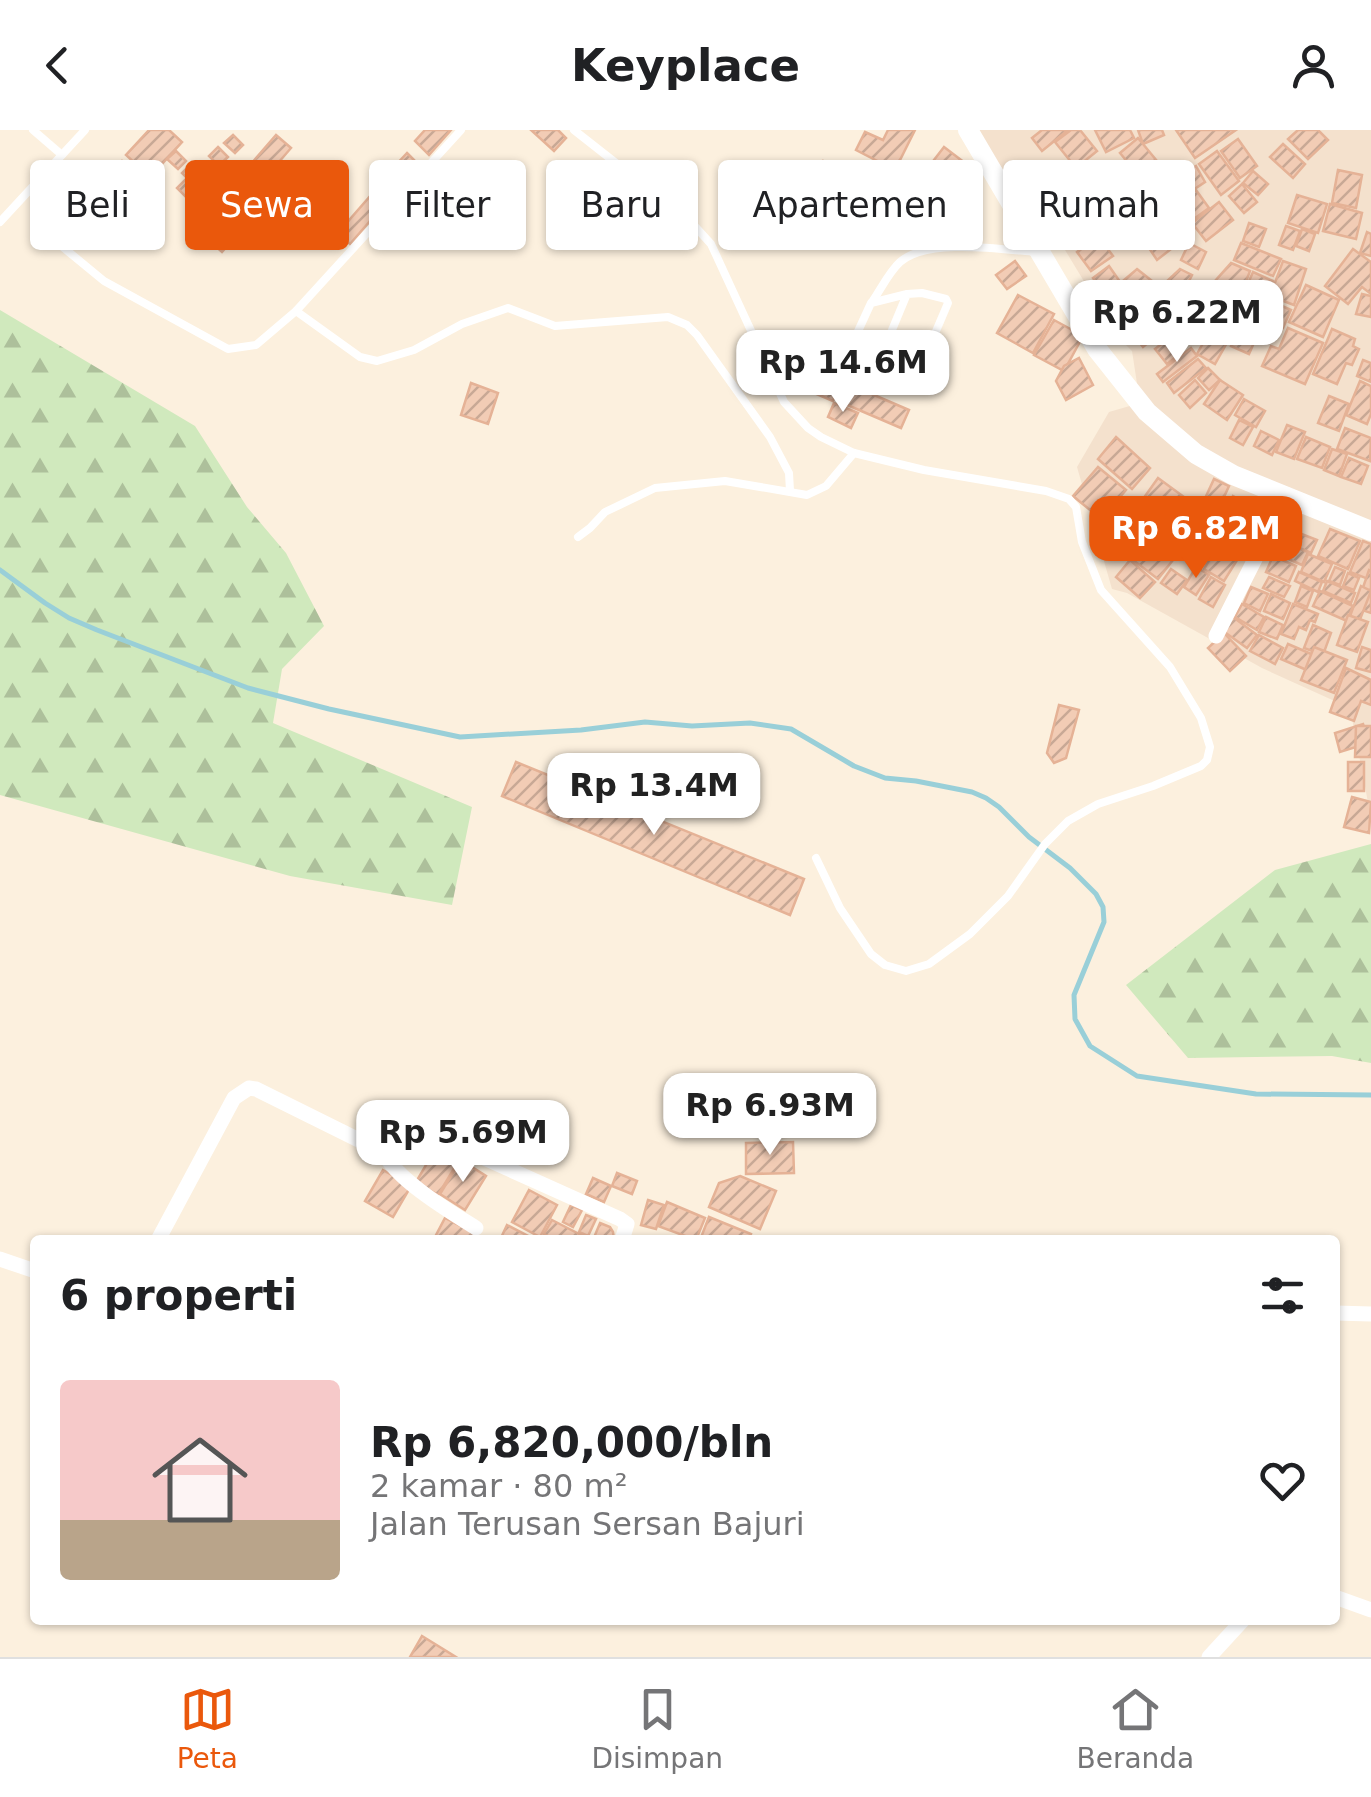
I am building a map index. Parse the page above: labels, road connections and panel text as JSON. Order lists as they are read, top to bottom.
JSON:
{
  "page": {
    "header": "Keyplace",
    "chip": [
      "Beli",
      "Sewa",
      "Filter",
      "Baru",
      "Apartemen",
      "Rumah"
    ],
    "price": [
      "Rp 6.22M",
      "Rp 14.6M",
      "Rp 6.82M",
      "Rp 13.4M",
      "Rp 6.93M",
      "Rp 5.69M"
    ],
    "heading": "6 properti",
    "list": [
      {
        "name": "Rp 6,820,000/bln",
        "note": "2 kamar · 80 m² · Jalan Terusan Sersan Bajuri"
      }
    ],
    "tabs": ["Peta", "Disimpan", "Beranda"]
  }
}
